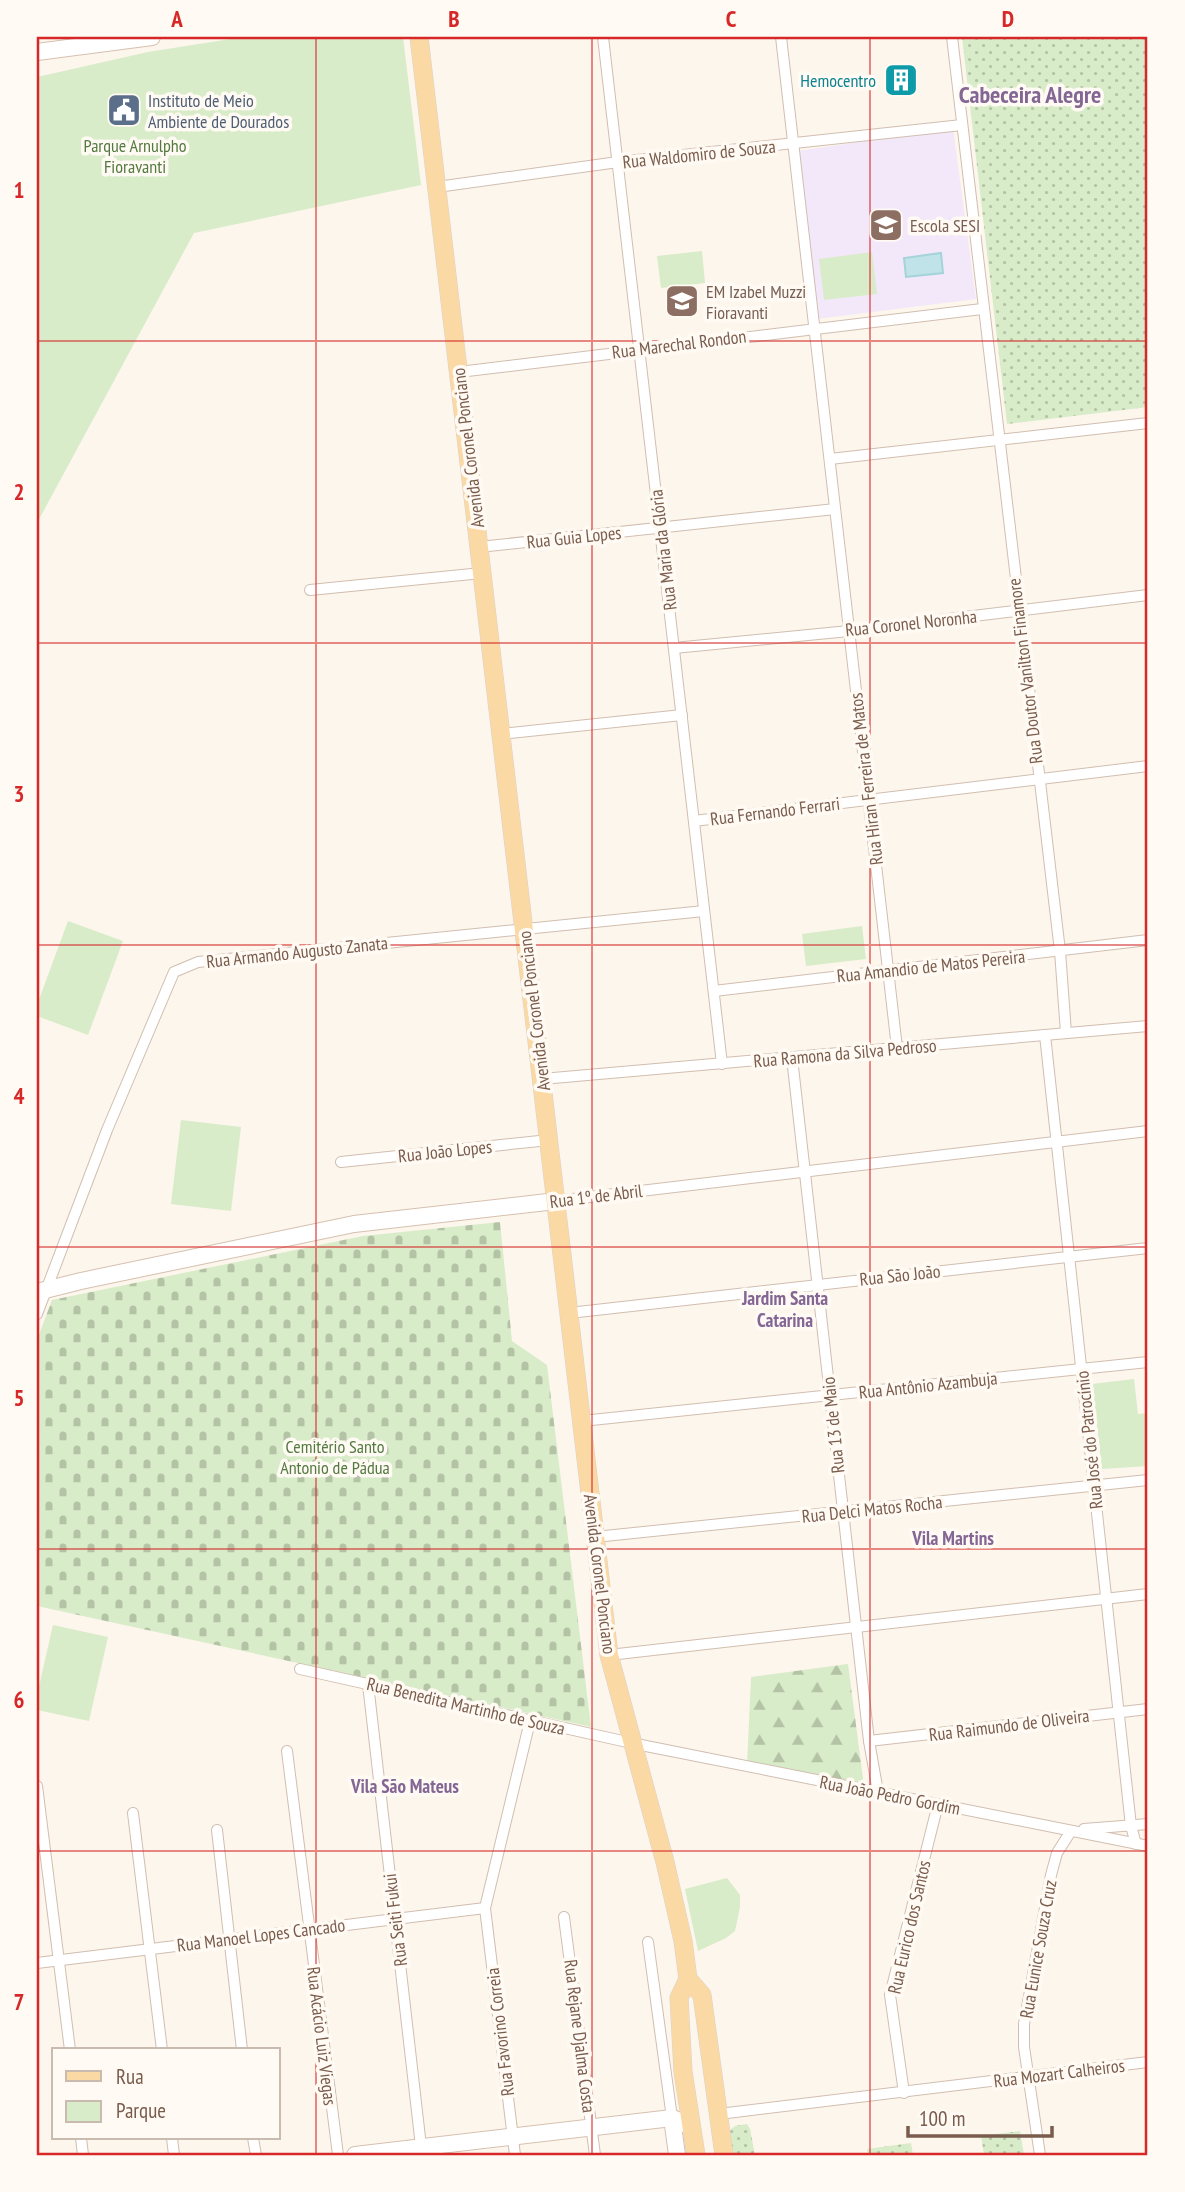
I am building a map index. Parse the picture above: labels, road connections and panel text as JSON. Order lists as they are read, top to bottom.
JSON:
{
  "streets": {
    "main road": ["Avenida Coronel Ponciano"],
    "street": [
      "Rua Waldomiro de Souza",
      "Rua Marechal Rondon",
      "Rua Guia Lopes",
      "Rua Maria da Glória",
      "Rua Coronel Noronha",
      "Rua Doutor Vanilton Finamore",
      "Rua Hiran Ferreira de Matos",
      "Rua Fernando Ferrari",
      "Rua Armando Augusto Zanata",
      "Rua Amandio de Matos Pereira",
      "Rua Ramona da Silva Pedroso",
      "Rua João Lopes",
      "Rua 1º de Abril",
      "Rua São João",
      "Rua Antônio Azambuja",
      "Rua 13 de Maio",
      "Rua José do Patrocínio",
      "Rua Delci Matos Rocha",
      "Rua Benedita Martinho de Souza",
      "Rua Raimundo de Oliveira",
      "Rua João Pedro Gordim",
      "Rua Seiti Fukui",
      "Rua Eurico dos Santos",
      "Rua Manoel Lopes Cancado",
      "Rua Eunice Souza Cruz",
      "Rua Favorino Correia",
      "Rua Acácio Luiz Viegas",
      "Rua Rejane Djalma Costa",
      "Rua Mozart Calheiros"
    ]
  },
  "crossings": [
    ["Rua Waldomiro de Souza", "Avenida Coronel Ponciano"],
    ["Rua Waldomiro de Souza", "Rua Maria da Glória"],
    ["Rua Waldomiro de Souza", "Rua Doutor Vanilton Finamore"],
    ["Rua Waldomiro de Souza", "Rua Hiran Ferreira de Matos"],
    ["Rua Marechal Rondon", "Avenida Coronel Ponciano"],
    ["Rua Marechal Rondon", "Rua Maria da Glória"],
    ["Rua Marechal Rondon", "Rua Doutor Vanilton Finamore"],
    ["Rua Marechal Rondon", "Rua Hiran Ferreira de Matos"],
    ["Avenida Coronel Ponciano", "Rua Guia Lopes"],
    ["Avenida Coronel Ponciano", "Rua Armando Augusto Zanata"],
    ["Avenida Coronel Ponciano", "Rua Ramona da Silva Pedroso"],
    ["Avenida Coronel Ponciano", "Rua João Lopes"],
    ["Avenida Coronel Ponciano", "Rua 1º de Abril"],
    ["Avenida Coronel Ponciano", "Rua São João"],
    ["Avenida Coronel Ponciano", "Rua Antônio Azambuja"],
    ["Avenida Coronel Ponciano", "Rua Delci Matos Rocha"],
    ["Avenida Coronel Ponciano", "Rua Benedita Martinho de Souza"],
    ["Avenida Coronel Ponciano", "Rua João Pedro Gordim"],
    ["Avenida Coronel Ponciano", "Rua Mozart Calheiros"],
    ["Rua Guia Lopes", "Rua Maria da Glória"],
    ["Rua Guia Lopes", "Rua Hiran Ferreira de Matos"],
    ["Rua Maria da Glória", "Rua Coronel Noronha"],
    ["Rua Maria da Glória", "Rua Fernando Ferrari"],
    ["Rua Maria da Glória", "Rua Armando Augusto Zanata"],
    ["Rua Maria da Glória", "Rua Amandio de Matos Pereira"],
    ["Rua Maria da Glória", "Rua Ramona da Silva Pedroso"],
    ["Rua Coronel Noronha", "Rua Doutor Vanilton Finamore"],
    ["Rua Coronel Noronha", "Rua Hiran Ferreira de Matos"],
    ["Rua Doutor Vanilton Finamore", "Rua Fernando Ferrari"],
    ["Rua Doutor Vanilton Finamore", "Rua Amandio de Matos Pereira"],
    ["Rua Doutor Vanilton Finamore", "Rua Ramona da Silva Pedroso"],
    ["Rua Hiran Ferreira de Matos", "Rua Fernando Ferrari"],
    ["Rua Hiran Ferreira de Matos", "Rua Amandio de Matos Pereira"],
    ["Rua Hiran Ferreira de Matos", "Rua Ramona da Silva Pedroso"],
    ["Rua Armando Augusto Zanata", "Rua 1º de Abril"],
    ["Rua Ramona da Silva Pedroso", "Rua 13 de Maio"],
    ["Rua Ramona da Silva Pedroso", "Rua José do Patrocínio"],
    ["Rua 1º de Abril", "Rua 13 de Maio"],
    ["Rua 1º de Abril", "Rua José do Patrocínio"],
    ["Rua São João", "Rua 13 de Maio"],
    ["Rua São João", "Rua José do Patrocínio"],
    ["Rua Antônio Azambuja", "Rua 13 de Maio"],
    ["Rua Antônio Azambuja", "Rua José do Patrocínio"],
    ["Rua 13 de Maio", "Rua Delci Matos Rocha"],
    ["Rua 13 de Maio", "Rua Raimundo de Oliveira"],
    ["Rua 13 de Maio", "Rua João Pedro Gordim"],
    ["Rua José do Patrocínio", "Rua Delci Matos Rocha"],
    ["Rua José do Patrocínio", "Rua Raimundo de Oliveira"],
    ["Rua José do Patrocínio", "Rua João Pedro Gordim"],
    ["Rua Benedita Martinho de Souza", "Rua João Pedro Gordim"],
    ["Rua Benedita Martinho de Souza", "Rua Seiti Fukui"],
    ["Rua Benedita Martinho de Souza", "Rua Favorino Correia"],
    ["Rua João Pedro Gordim", "Rua Eurico dos Santos"],
    ["Rua João Pedro Gordim", "Rua Eunice Souza Cruz"],
    ["Rua Seiti Fukui", "Rua Manoel Lopes Cancado"],
    ["Rua Eurico dos Santos", "Rua Mozart Calheiros"],
    ["Rua Manoel Lopes Cancado", "Rua Favorino Correia"],
    ["Rua Manoel Lopes Cancado", "Rua Acácio Luiz Viegas"],
    ["Rua Eunice Souza Cruz", "Rua Mozart Calheiros"]
  ],
  "districts": [
    "Cabeceira Alegre",
    "Jardim Santa Catarina",
    "Vila Martins",
    "Vila São Mateus"
  ],
  "parks": ["Parque Arnulpho Fioravanti", "Cemitério Santo Antonio de Pádua"],
  "places": {
    "building": ["Hemocentro"],
    "public building": ["Instituto de Meio Ambiente de Dourados"],
    "school or university": ["Escola SESI", "EM Izabel Muzzi Fioravanti"]
  },
  "legend": ["Rua", "Parque"],
  "scale_bar": "100 m",
  "grid": {
    "columns": [
      "A",
      "B",
      "C",
      "D"
    ],
    "rows": [
      "1",
      "2",
      "3",
      "4",
      "5",
      "6",
      "7"
    ]
  }
}
